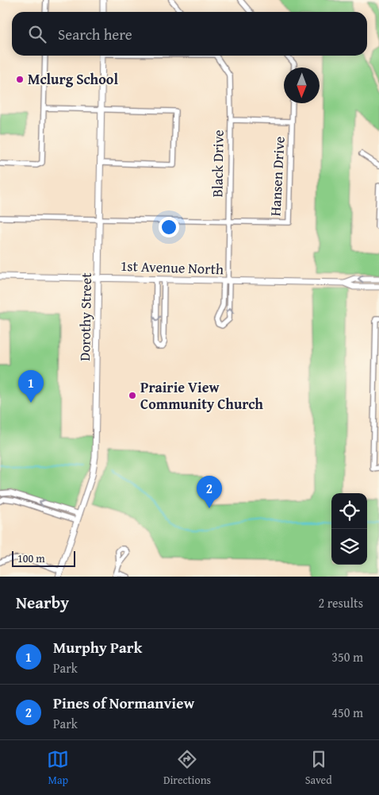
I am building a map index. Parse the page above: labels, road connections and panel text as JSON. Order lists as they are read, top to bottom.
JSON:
{
  "streets": {
    "street": [
      "Black Drive",
      "Hansen Drive",
      "1st Avenue North",
      "Dorothy Street"
    ]
  },
  "crossings": [
    ["Black Drive", "Hansen Drive"],
    ["Black Drive", "1st Avenue North"],
    ["1st Avenue North", "Dorothy Street"]
  ],
  "places": ["Mclurg School", "Prairie View Community Church"],
  "scale_bar": "100 m",
  "north": "bottom",
  "page": {
    "search": "Search here",
    "pins": ["1", "2"],
    "scale": "100 m",
    "heading": ["Nearby", "2 results"],
    "list": [
      {
        "mark": "1",
        "name": "Murphy Park",
        "note": "Park",
        "value": "350 m"
      },
      {
        "mark": "2",
        "name": "Pines of Normanview",
        "note": "Park",
        "value": "450 m"
      }
    ],
    "nav": ["Map", "Directions", "Saved"]
  }
}
